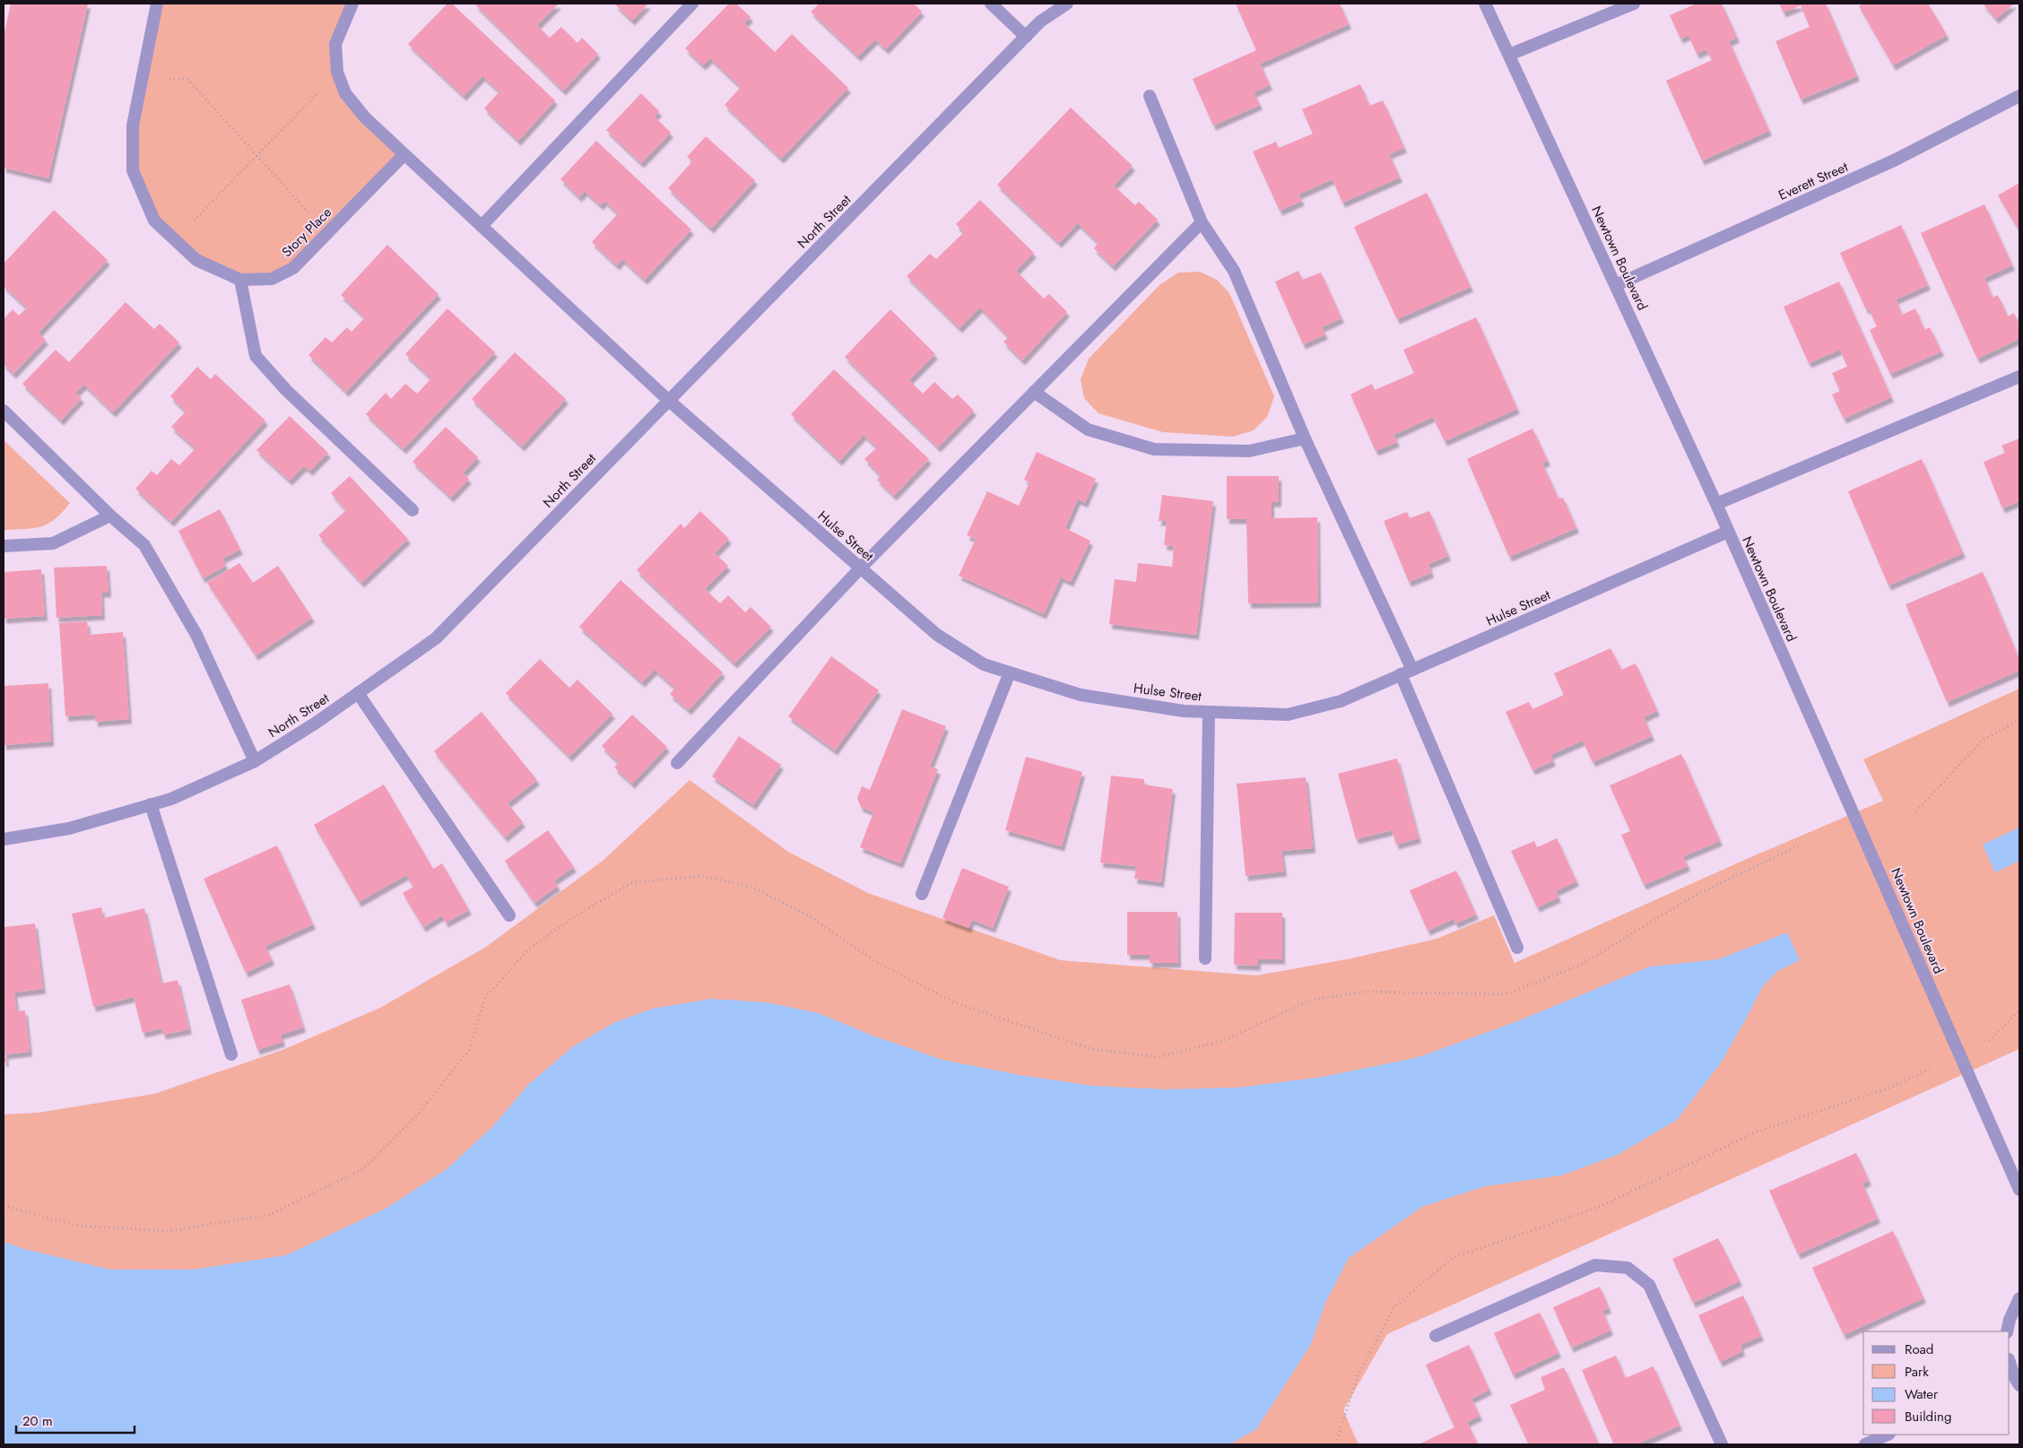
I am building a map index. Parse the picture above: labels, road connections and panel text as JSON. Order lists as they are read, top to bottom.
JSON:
{
  "streets": {
    "street": [
      "Everett Street",
      "North Street",
      "Story Place",
      "Newtown Boulevard",
      "Hulse Street"
    ]
  },
  "crossings": [
    ["Everett Street", "Newtown Boulevard"],
    ["North Street", "Hulse Street"],
    ["Newtown Boulevard", "Hulse Street"]
  ],
  "legend": [
    "Road",
    "Park",
    "Water",
    "Building"
  ],
  "scale_bar": "20 m"
}
